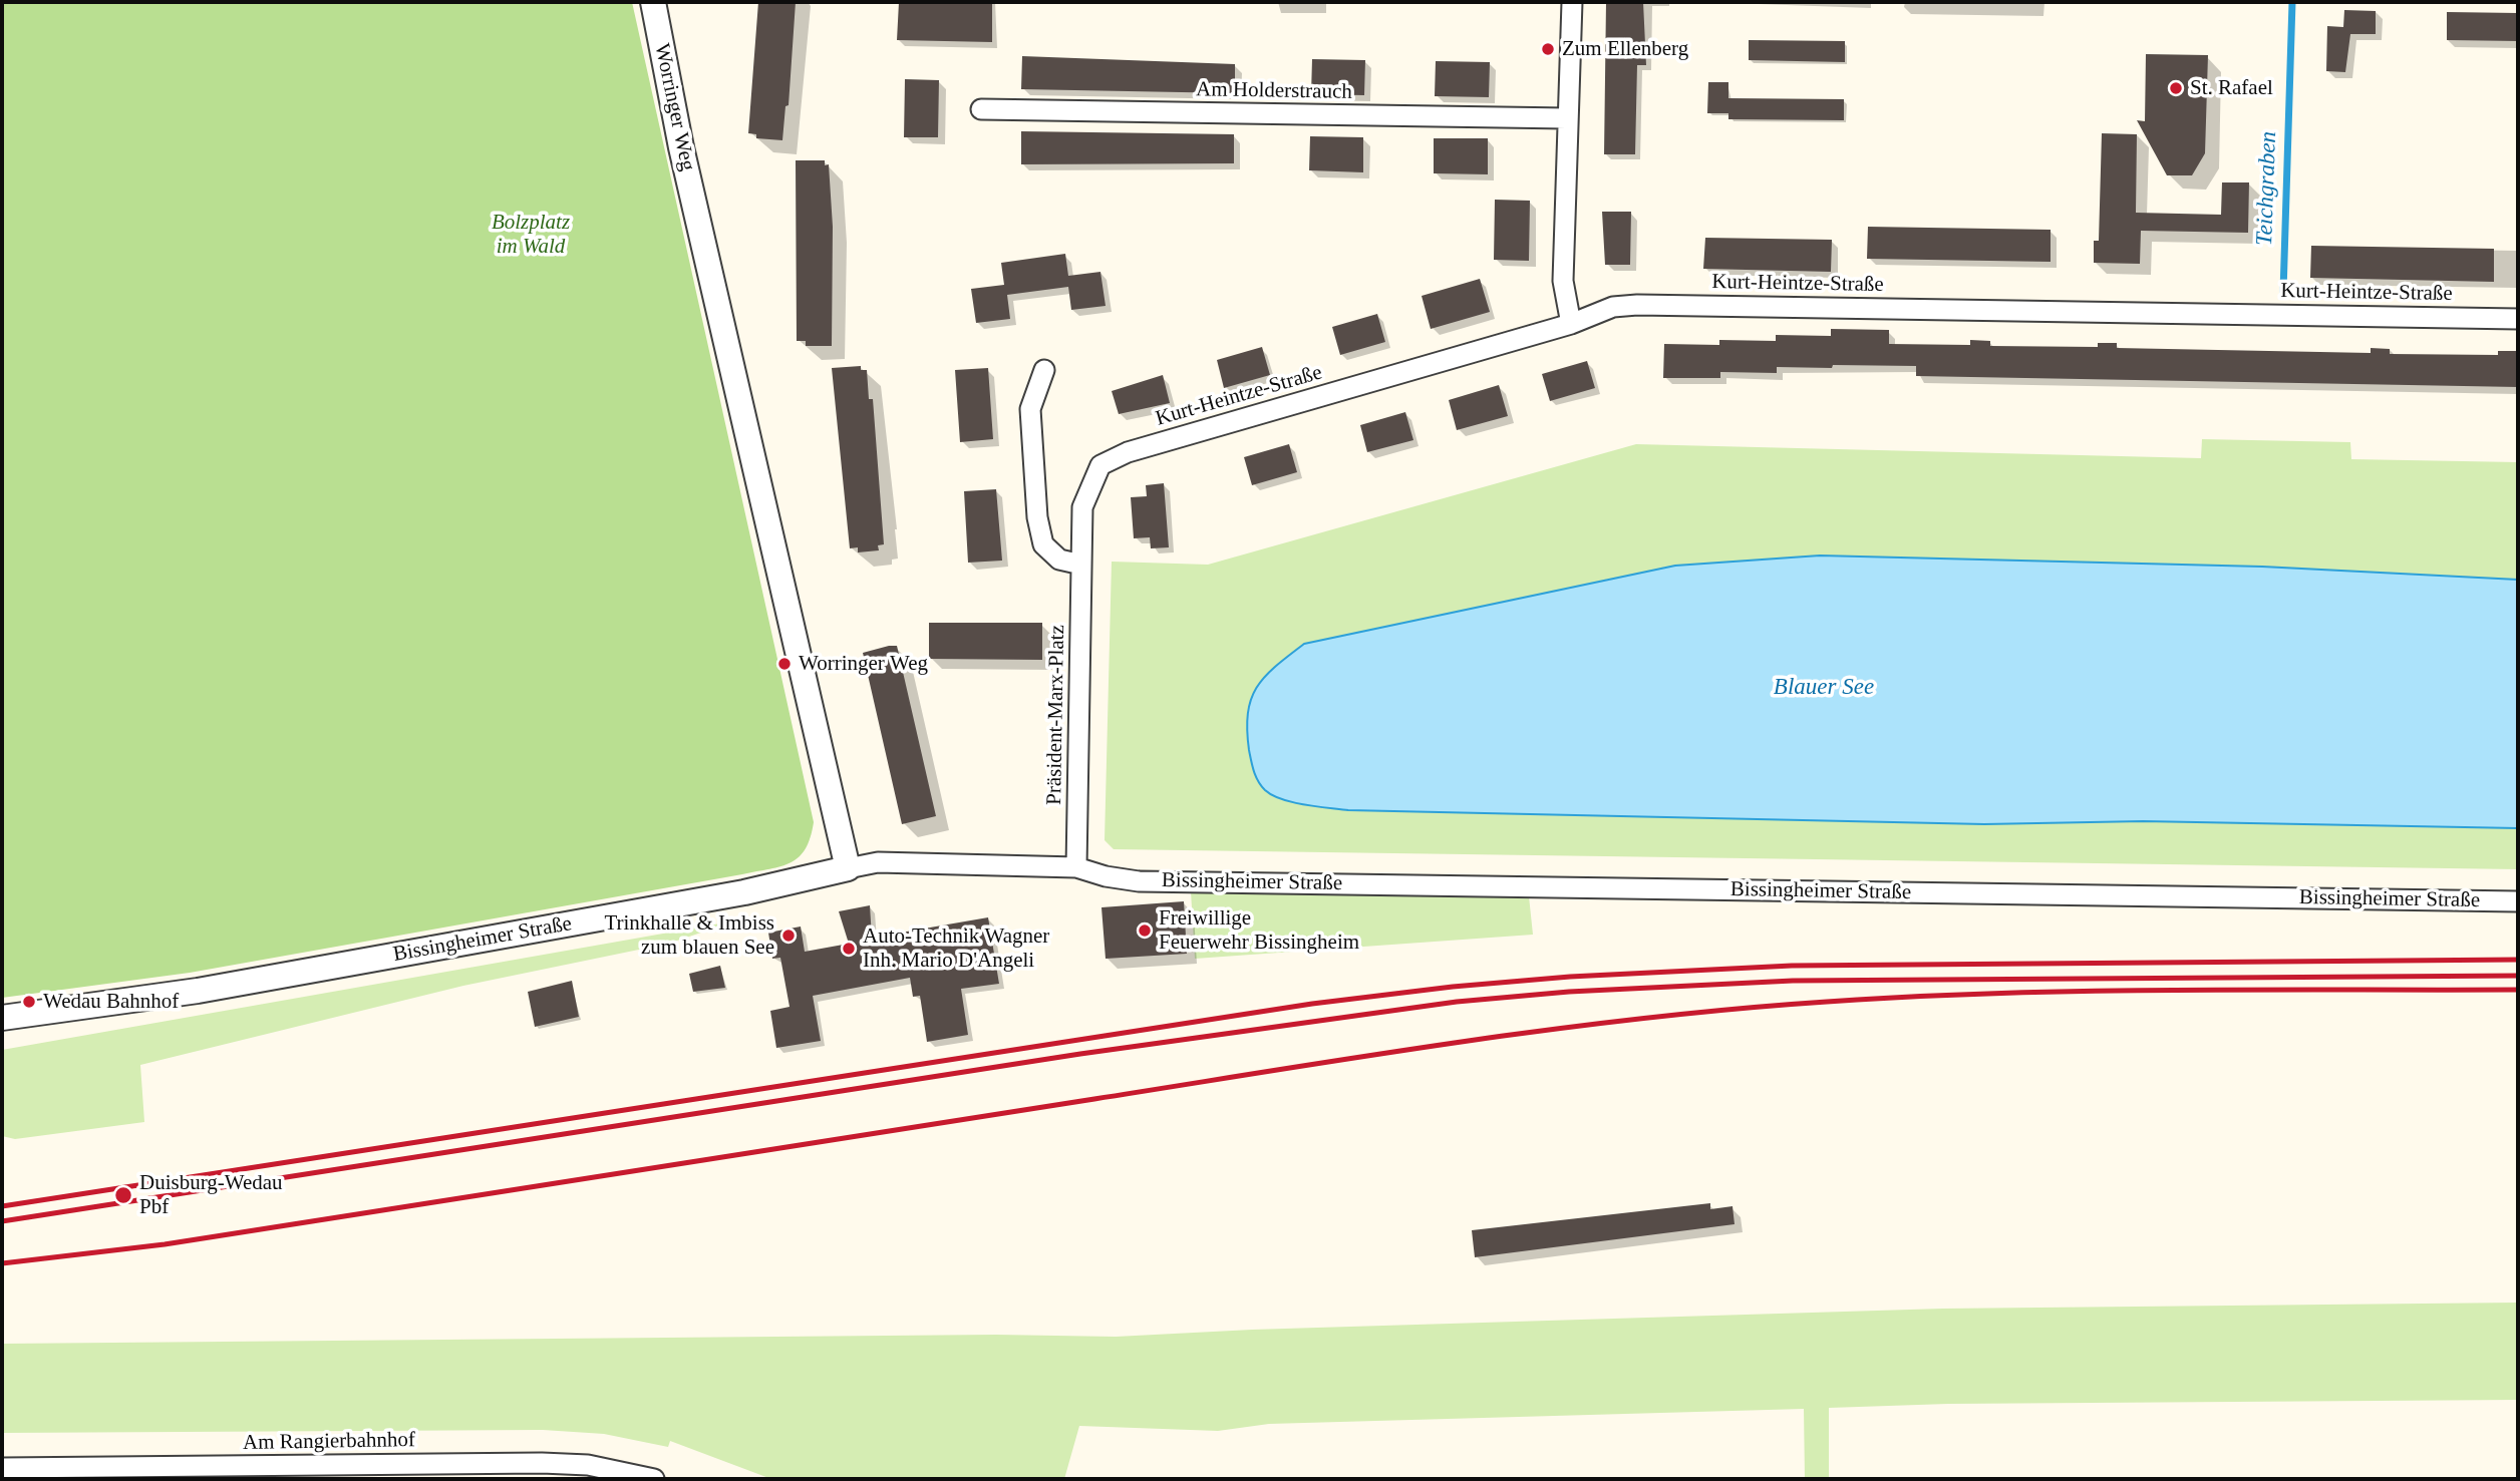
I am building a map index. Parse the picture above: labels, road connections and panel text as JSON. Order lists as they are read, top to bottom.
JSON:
{
  "streets": {
    "street": [
      "Am Holderstrauch",
      "Worringer Weg",
      "Kurt-Heintze-Straße",
      "Präsident-Marx-Platz",
      "Bissingheimer Straße",
      "Am Rangierbahnhof"
    ]
  },
  "crossings": [
    ["Worringer Weg", "Bissingheimer Straße"],
    ["Kurt-Heintze-Straße", "Präsident-Marx-Platz"],
    ["Präsident-Marx-Platz", "Bissingheimer Straße"]
  ],
  "water": ["Teichgraben", "Blauer See"],
  "parks": ["Bolzplatz im Wald"],
  "places": [
    "Zum Ellenberg",
    "St. Rafael",
    "Worringer Weg",
    "Freiwillige Feuerwehr Bissingheim",
    "Trinkhalle & Imbiss zum blauen See",
    "Auto-Technik Wagner Inh. Mario D'Angeli",
    "Wedau Bahnhof",
    "Duisburg-Wedau Pbf"
  ]
}
